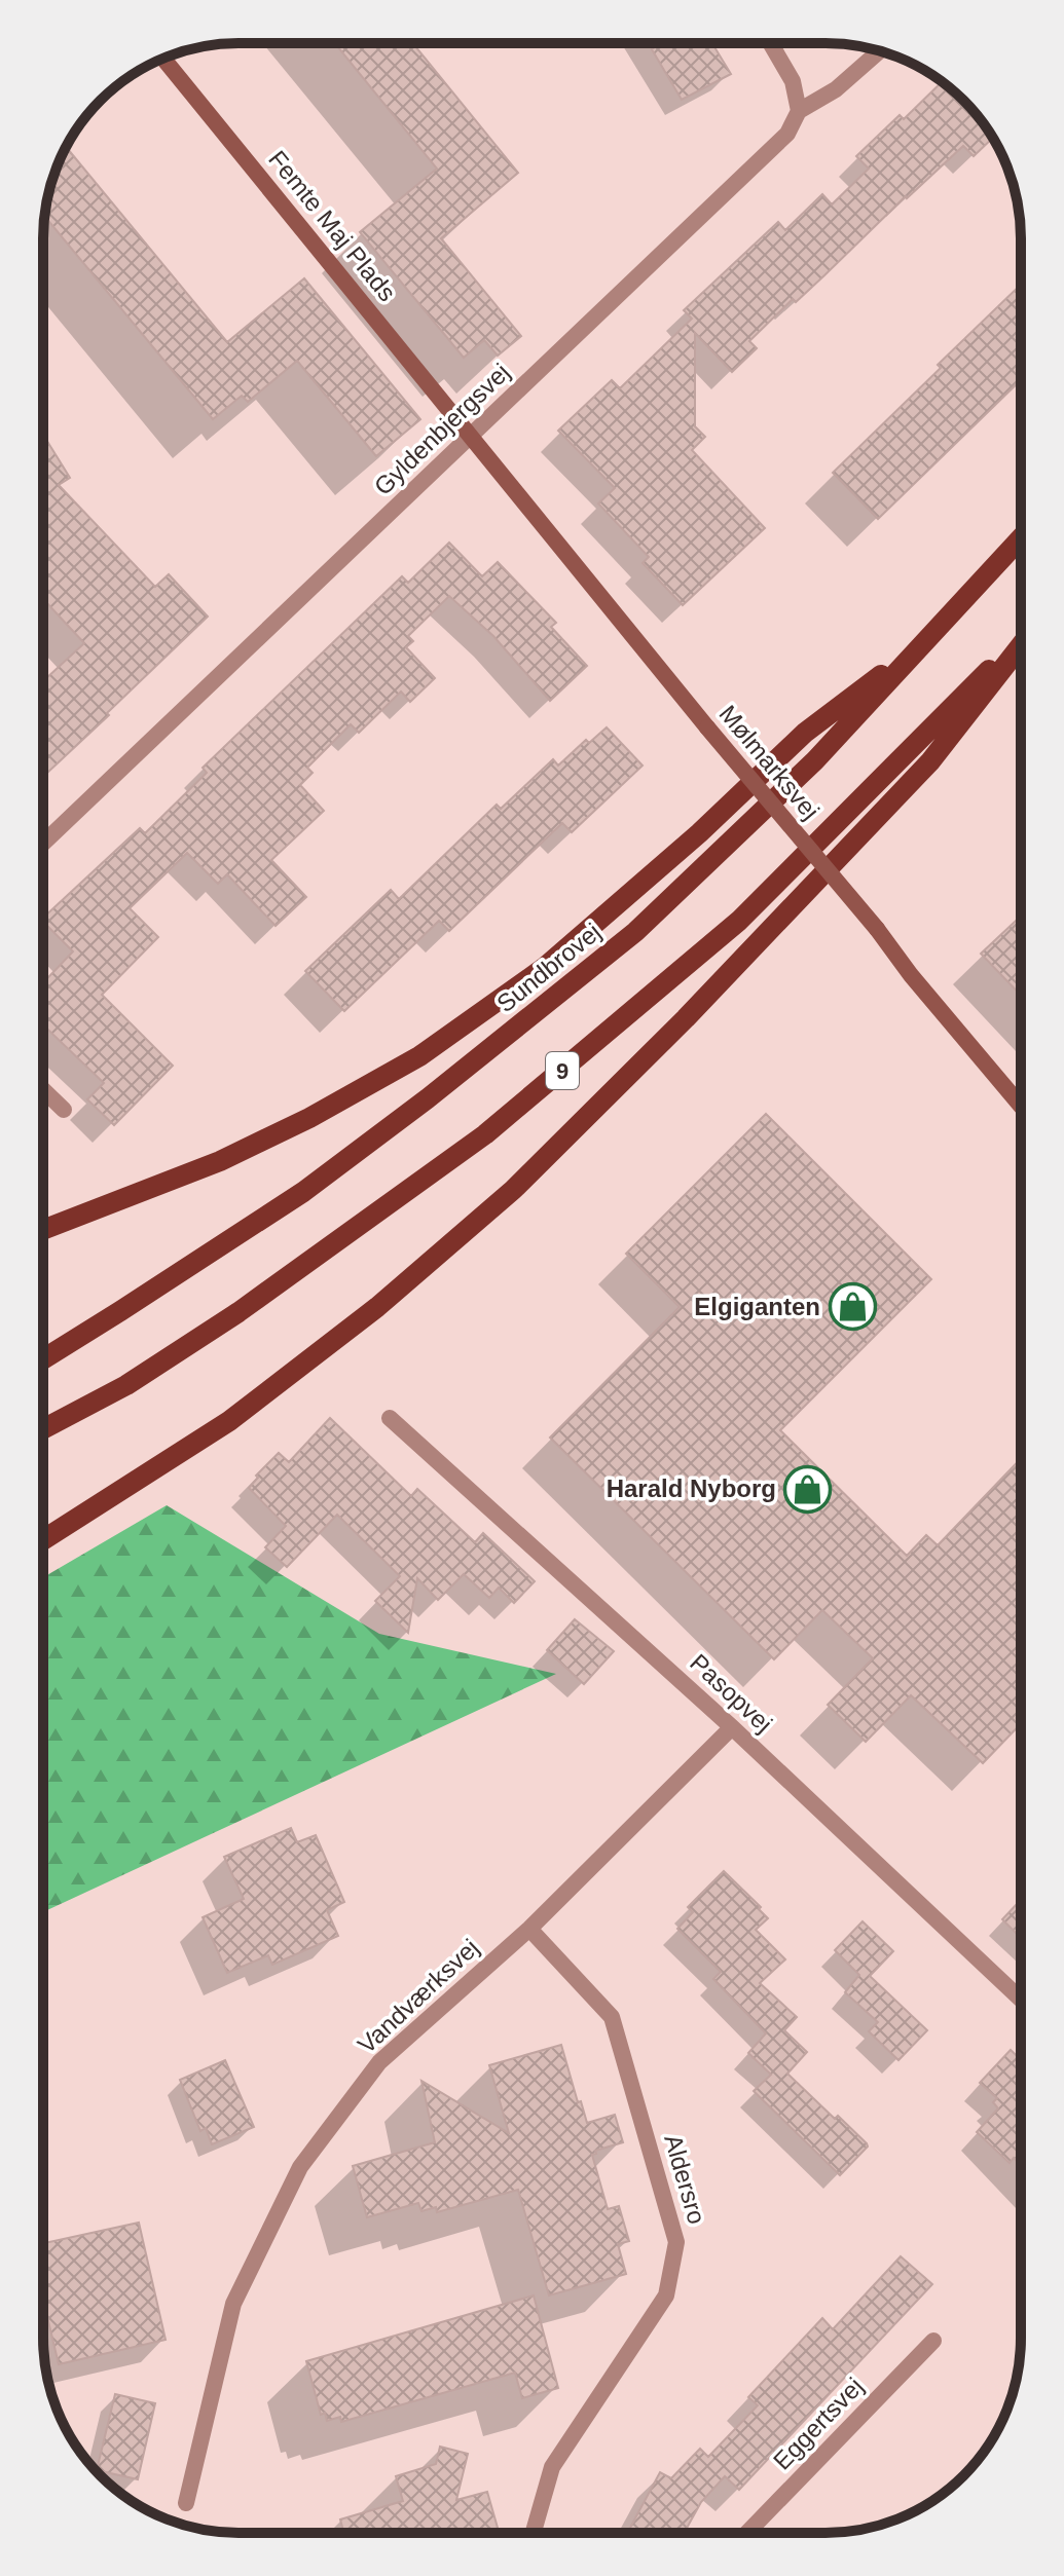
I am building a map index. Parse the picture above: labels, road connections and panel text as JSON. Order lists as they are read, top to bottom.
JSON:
{
  "streets": {
    "main road": ["Sundbrovej", "9"],
    "street": [
      "Femte Maj Plads",
      "Gyldenbjergsvej",
      "Mølmarksvej",
      "Pasopvej",
      "Vandværksvej",
      "Aldersro",
      "Eggertsvej"
    ]
  },
  "crossings": [
    ["Femte Maj Plads", "Gyldenbjergsvej"],
    ["Femte Maj Plads", "Mølmarksvej"],
    ["Gyldenbjergsvej", "Mølmarksvej"],
    ["Pasopvej", "Vandværksvej"],
    ["Vandværksvej", "Aldersro"]
  ],
  "places": {
    "shop": ["Elgiganten", "Harald Nyborg"]
  }
}
